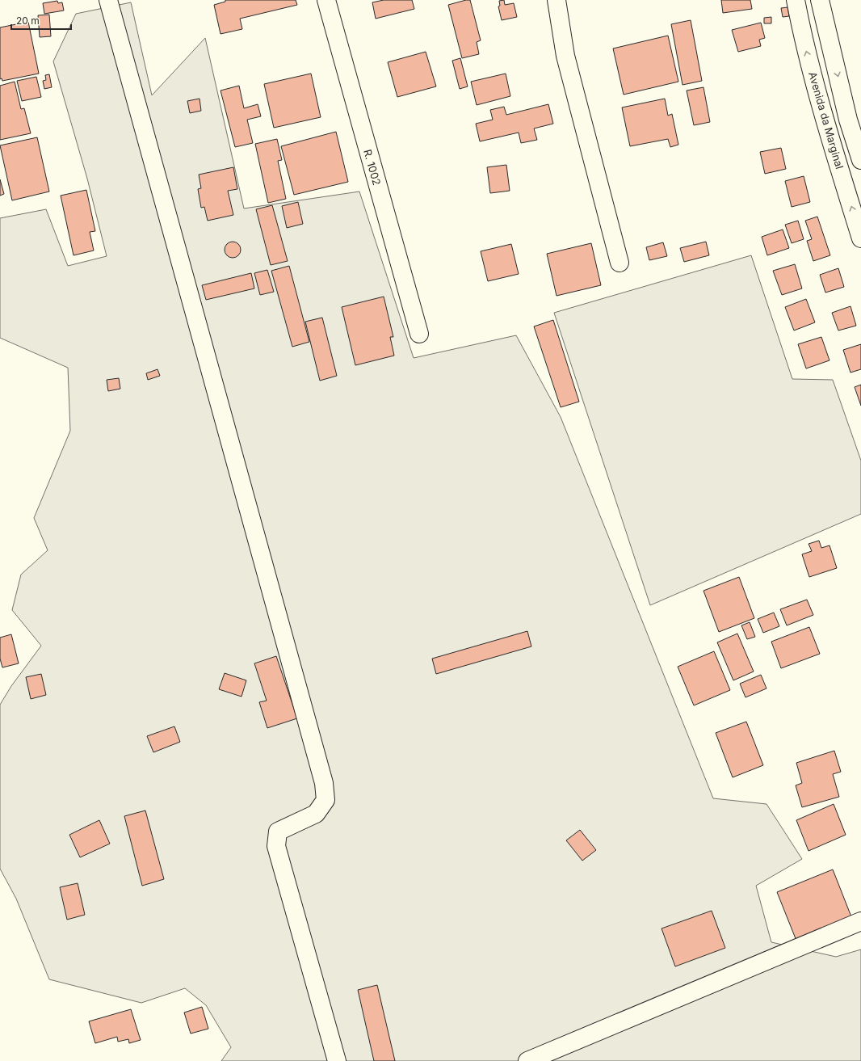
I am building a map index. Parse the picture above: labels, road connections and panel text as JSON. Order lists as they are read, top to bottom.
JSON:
{
  "streets": {
    "street": ["Avenida da Marginal", "R. 1002"]
  },
  "scale_bar": "20 m"
}
